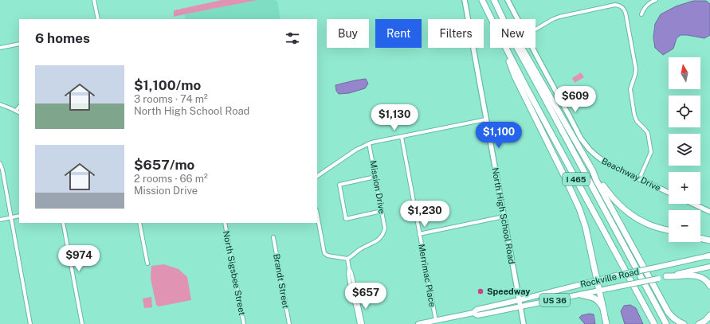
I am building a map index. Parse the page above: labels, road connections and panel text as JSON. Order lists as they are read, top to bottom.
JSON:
{
  "streets": {
    "highway": ["I 465", "US 36"],
    "main road": ["Rockville Road"],
    "street": [
      "Beachway Drive",
      "Mission Drive",
      "North High School Road",
      "North Sigsbee Street",
      "Merrimac Place",
      "Brandt Street"
    ]
  },
  "crossings": [
    ["North High School Road", "Rockville Road"],
    ["Merrimac Place", "Rockville Road"],
    ["Rockville Road", "US 36"]
  ],
  "places": ["Speedway"],
  "north": "top",
  "page": {
    "chip": [
      "Buy",
      "Rent",
      "Filters",
      "New"
    ],
    "heading": "6 homes",
    "map_buttons": ["+", "−"],
    "list": [
      {
        "name": "$1,100/mo",
        "note": "3 rooms · 74 m² · North High School Road"
      },
      {
        "name": "$657/mo",
        "note": "2 rooms · 66 m² · Mission Drive"
      }
    ],
    "price": [
      "$609",
      "$1,130",
      "$1,100",
      "$1,230",
      "$974",
      "$657"
    ]
  }
}
